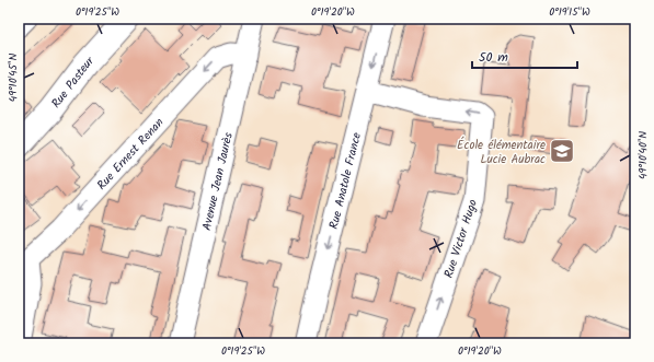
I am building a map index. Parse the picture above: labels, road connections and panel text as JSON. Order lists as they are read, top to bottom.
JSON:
{
  "streets": {
    "main road": ["Rue Pasteur"],
    "street": [
      "Rue Ernest Renan",
      "Rue Anatole France",
      "Avenue Jean Jaurès",
      "Rue Victor Hugo"
    ]
  },
  "crossings": [
    ["Rue Ernest Renan", "Avenue Jean Jaurès"],
    ["Rue Anatole France", "Rue Victor Hugo"]
  ],
  "one_way": ["Rue Ernest Renan", "Rue Anatole France"],
  "places": {
    "school or university": ["École élémentaire Lucie Aubrac"]
  },
  "scale_bar": "50 m",
  "coordinates": [
    "0°19'25\"W",
    "0°19'20\"W",
    "0°19'15\"W",
    "49°10'45\"N",
    "49°10'40\"N"
  ]
}
